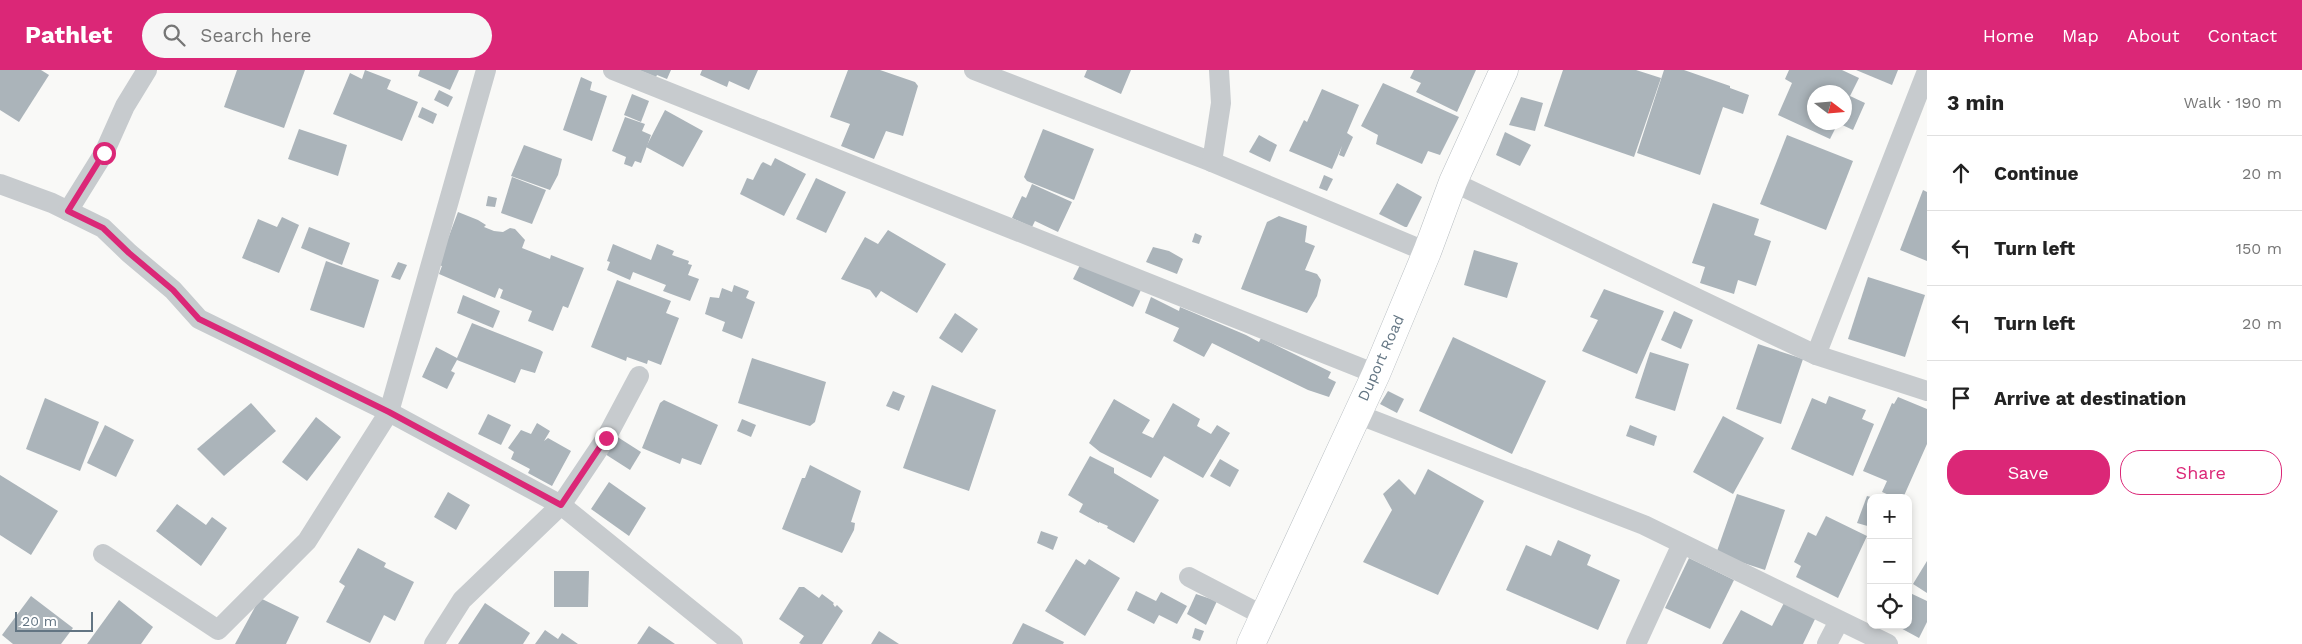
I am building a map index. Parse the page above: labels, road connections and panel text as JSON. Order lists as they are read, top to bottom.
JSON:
{
  "streets": {
    "street": ["Duport Road"]
  },
  "scale_bar": "20 m",
  "north": "right",
  "page": {
    "header": "Pathlet",
    "search": "Search here",
    "nav": [
      "Home",
      "Map",
      "About",
      "Contact"
    ],
    "heading": ["3 min", "Walk · 190 m"],
    "list": [
      ["Continue", "20 m"],
      ["Turn left", "150 m"],
      ["Turn left", "20 m"],
      "Arrive at destination"
    ],
    "buttons": ["Save", "Share"],
    "map_buttons": ["+", "−"],
    "scale": "20 m"
  }
}
